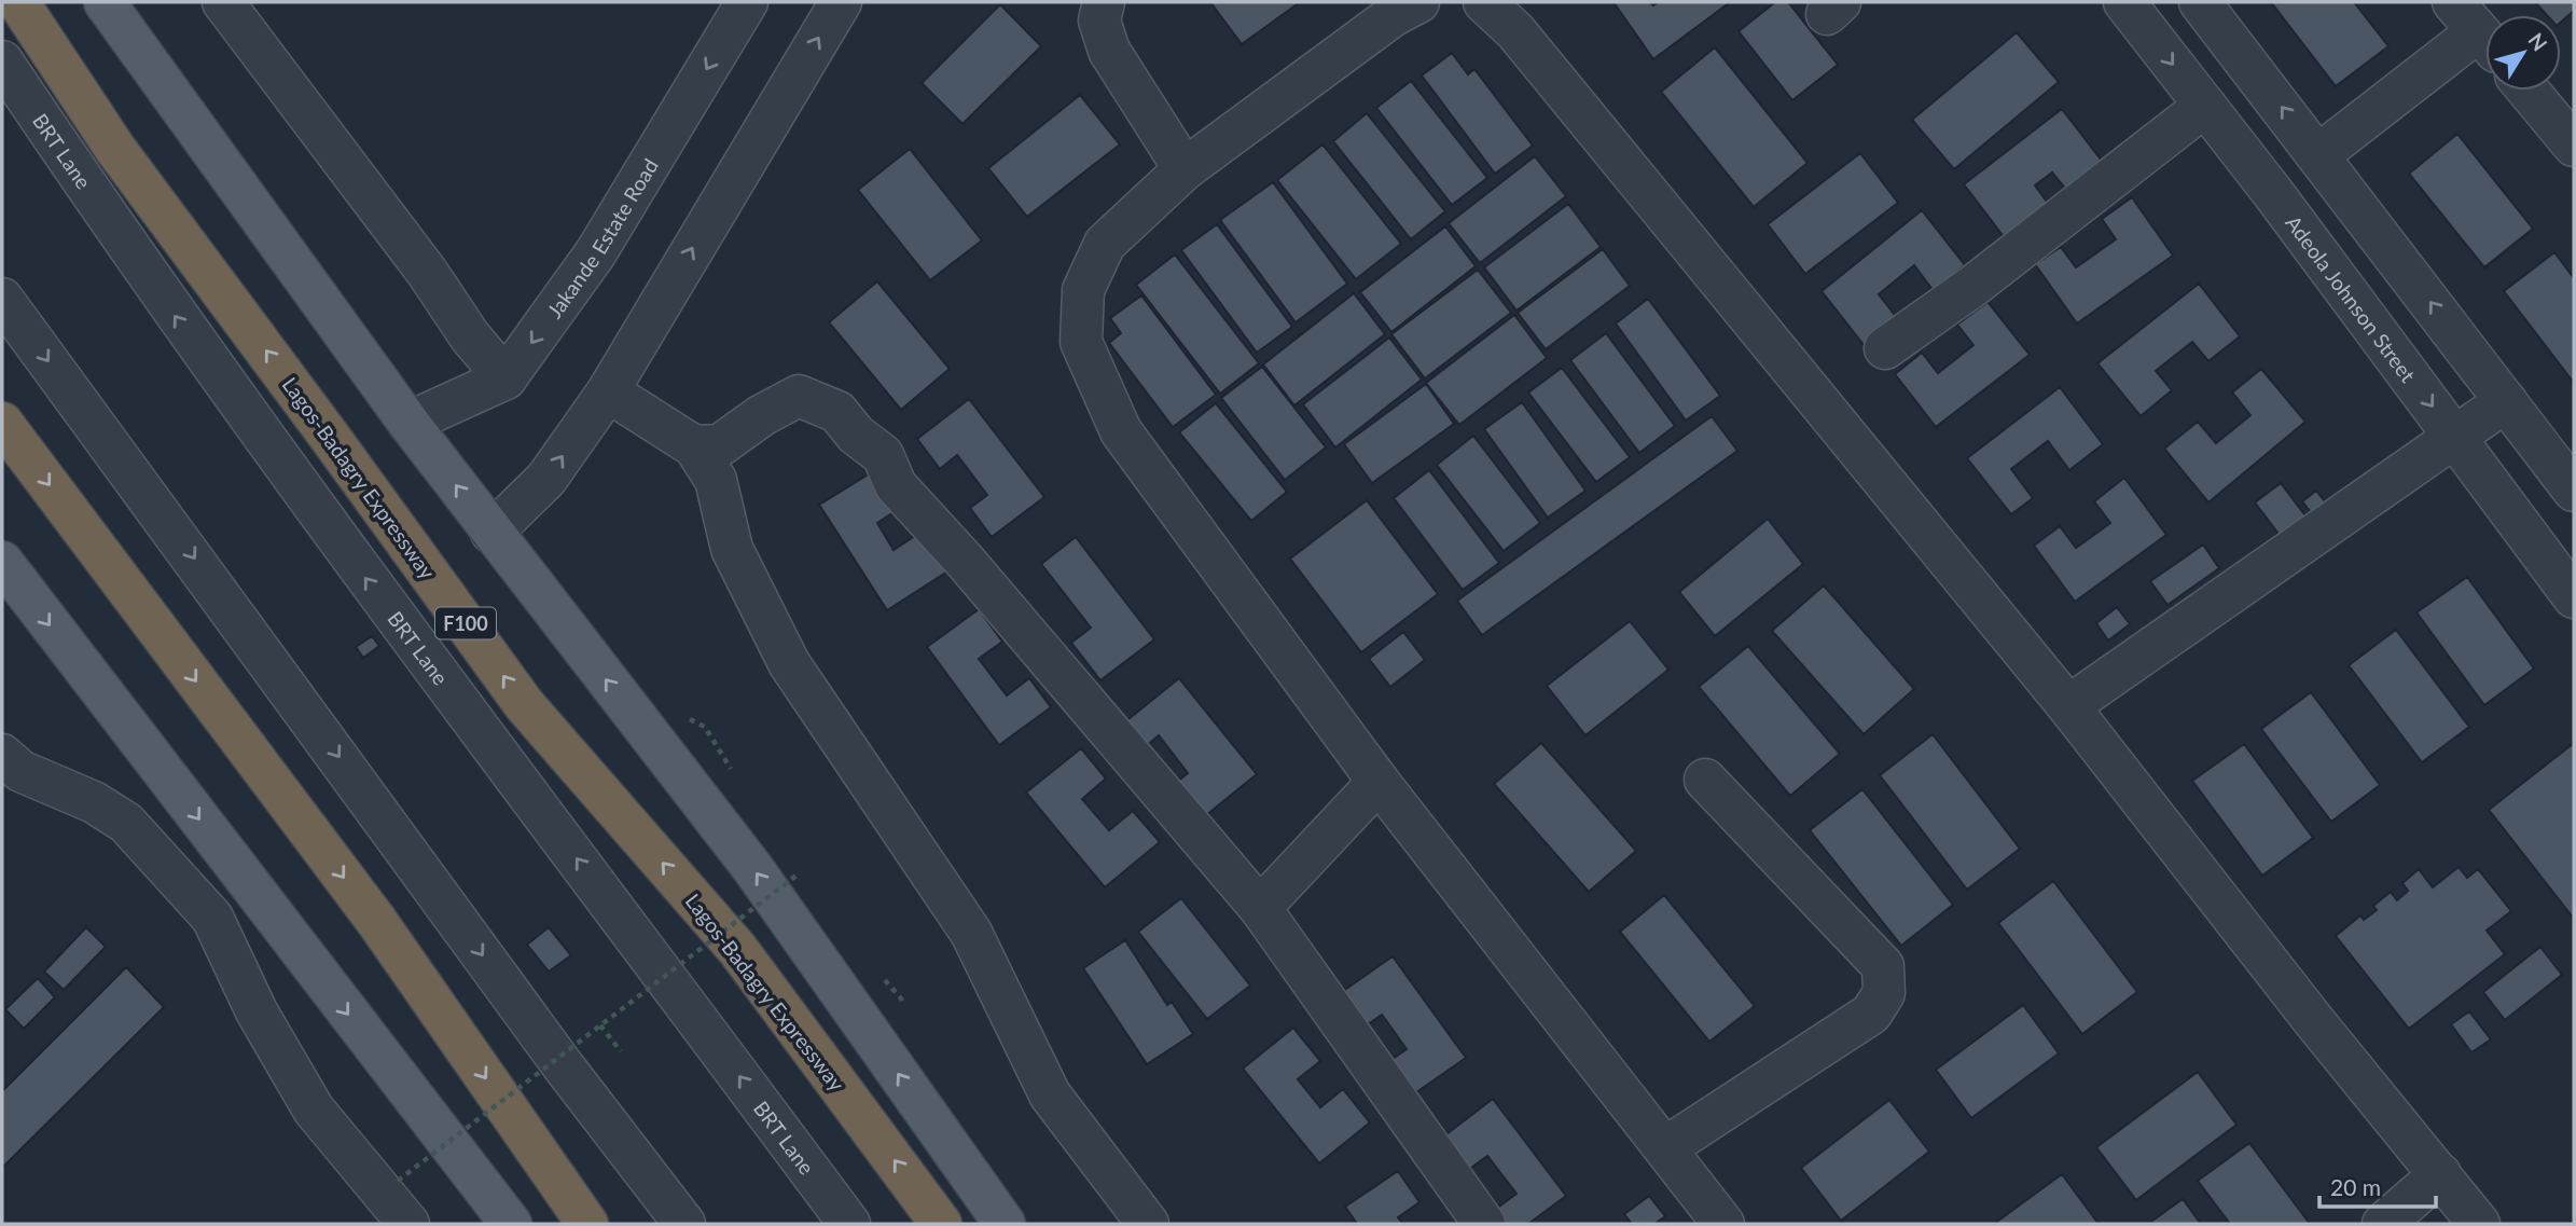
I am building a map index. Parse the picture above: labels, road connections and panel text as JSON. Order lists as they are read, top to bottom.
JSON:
{
  "streets": {
    "highway": ["Lagos-Badagry Expressway", "F100"],
    "street": ["BRT Lane", "Jakande Estate Road", "Adeola Johnson Street"]
  },
  "scale_bar": "20 m",
  "north": "top right"
}
